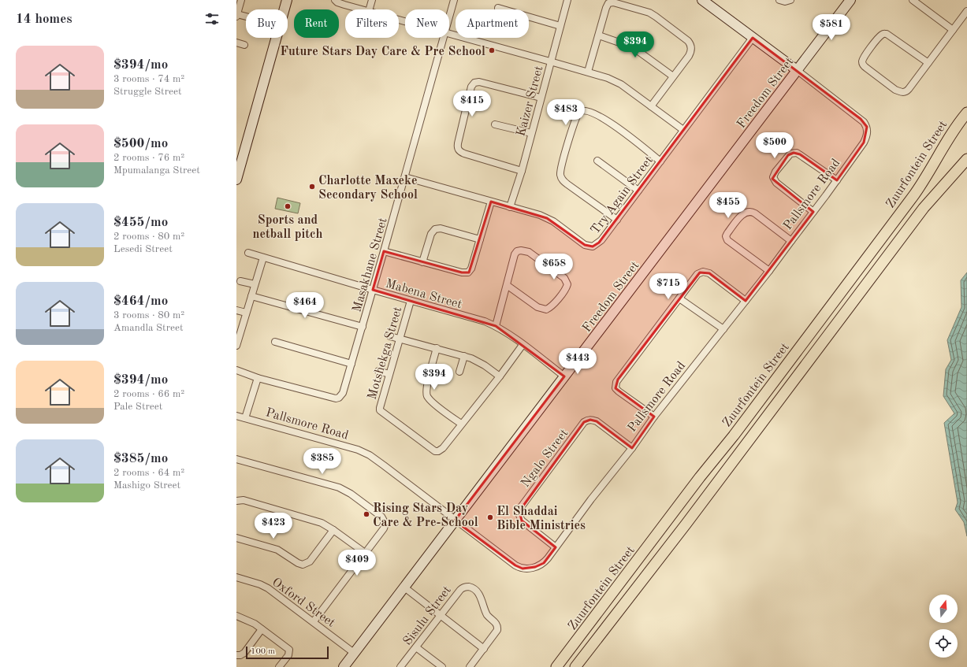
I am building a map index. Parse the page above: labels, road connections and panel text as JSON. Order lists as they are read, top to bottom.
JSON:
{
  "streets": {
    "main road": ["Zuurfontein Street"],
    "street": [
      "Freedom Street",
      "Kaizer Street",
      "Pallsmore Road",
      "Try Again Street",
      "Masakhane Street",
      "Mabena Street",
      "Motshekga Street",
      "Ngalo Street",
      "Oxford Street",
      "Sisulu Street"
    ]
  },
  "crossings": [
    ["Freedom Street", "Pallsmore Road"],
    ["Freedom Street", "Mabena Street"],
    ["Freedom Street", "Oxford Street"],
    ["Kaizer Street", "Try Again Street"],
    ["Pallsmore Road", "Try Again Street"],
    ["Pallsmore Road", "Ngalo Street"],
    ["Try Again Street", "Masakhane Street"],
    ["Masakhane Street", "Mabena Street"],
    ["Mabena Street", "Motshekga Street"]
  ],
  "places": [
    "Future Stars Day Care & Pre School",
    "Charlotte Maxeke Secondary School",
    "Sports and netball pitch",
    "Rising Stars Day Care & Pre-School",
    "El Shaddai Bible Ministries"
  ],
  "scale_bar": "100 m",
  "north": "top",
  "page": {
    "heading": "14 homes",
    "chip": [
      "Buy",
      "Rent",
      "Filters",
      "New",
      "Apartment"
    ],
    "price": [
      "$581",
      "$394",
      "$415",
      "$483",
      "$500",
      "$455",
      "$658",
      "$715",
      "$464",
      "$443",
      "$394",
      "$385",
      "$423",
      "$409"
    ],
    "list": [
      {
        "name": "$394/mo",
        "note": "3 rooms · 74 m² · Struggle Street"
      },
      {
        "name": "$500/mo",
        "note": "2 rooms · 76 m² · Mpumalanga Street"
      },
      {
        "name": "$455/mo",
        "note": "2 rooms · 80 m² · Lesedi Street"
      },
      {
        "name": "$464/mo",
        "note": "3 rooms · 80 m² · Amandla Street"
      },
      {
        "name": "$394/mo",
        "note": "2 rooms · 66 m² · Pale Street"
      },
      {
        "name": "$385/mo",
        "note": "2 rooms · 64 m² · Mashigo Street"
      }
    ],
    "scale": "100 m"
  }
}
